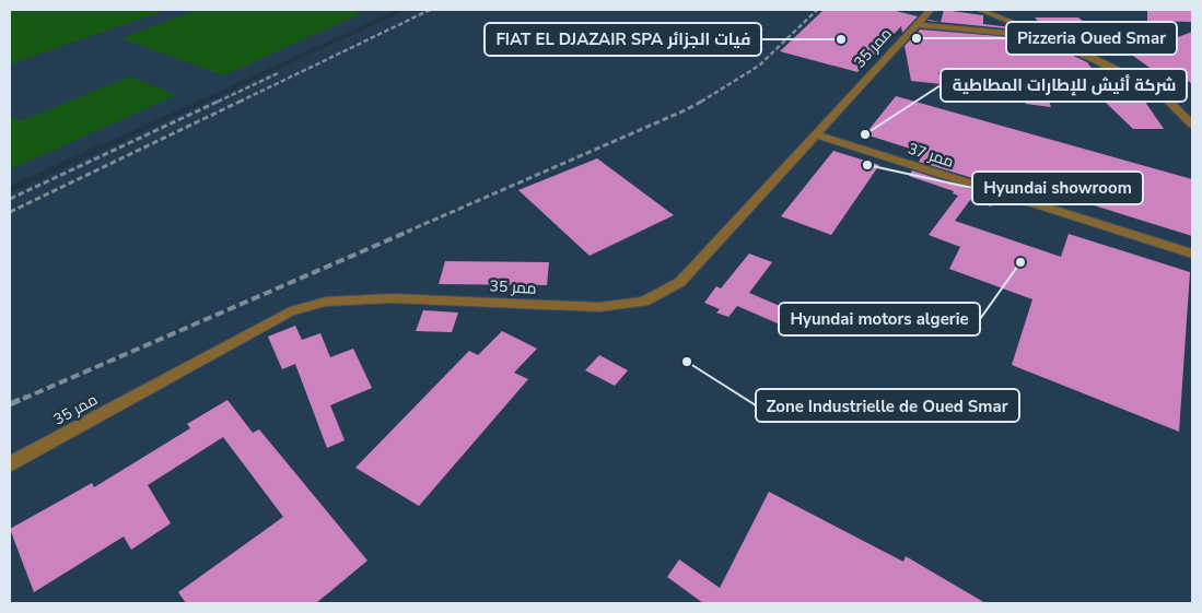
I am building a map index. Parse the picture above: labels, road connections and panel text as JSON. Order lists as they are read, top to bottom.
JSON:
{
  "streets": {
    "street": ["ممر 35", "ممر 37"]
  },
  "crossings": [
    ["ممر 35", "ممر 37"]
  ],
  "places": [
    "Pizzeria Oued Smar",
    "FIAT EL DJAZAIR SPA فيات الجزائر",
    "شركة أئيش للإطارات المطاطية",
    "Hyundai showroom",
    "Hyundai motors algerie",
    "Zone Industrielle de Oued Smar"
  ]
}
